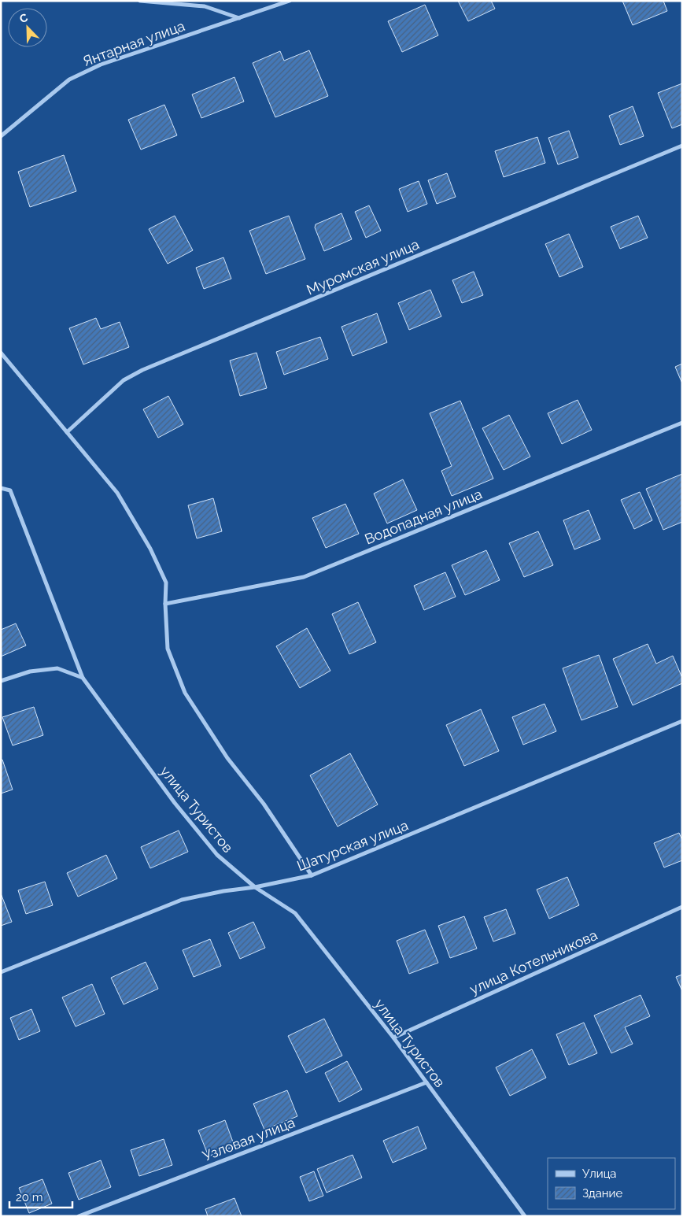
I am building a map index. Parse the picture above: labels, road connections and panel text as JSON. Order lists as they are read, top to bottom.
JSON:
{
  "streets": {
    "street": [
      "Янтарная улица",
      "Муромская улица",
      "Водопадная улица",
      "улица Туристов",
      "Шатурская улица",
      "улица Котельникова",
      "Узловая улица"
    ]
  },
  "crossings": [
    ["улица Туристов", "Шатурская улица"],
    ["улица Туристов", "улица Котельникова"],
    ["улица Туристов", "Узловая улица"]
  ],
  "legend": ["Улица", "Здание"],
  "scale_bar": "20 m",
  "north": "top left"
}
